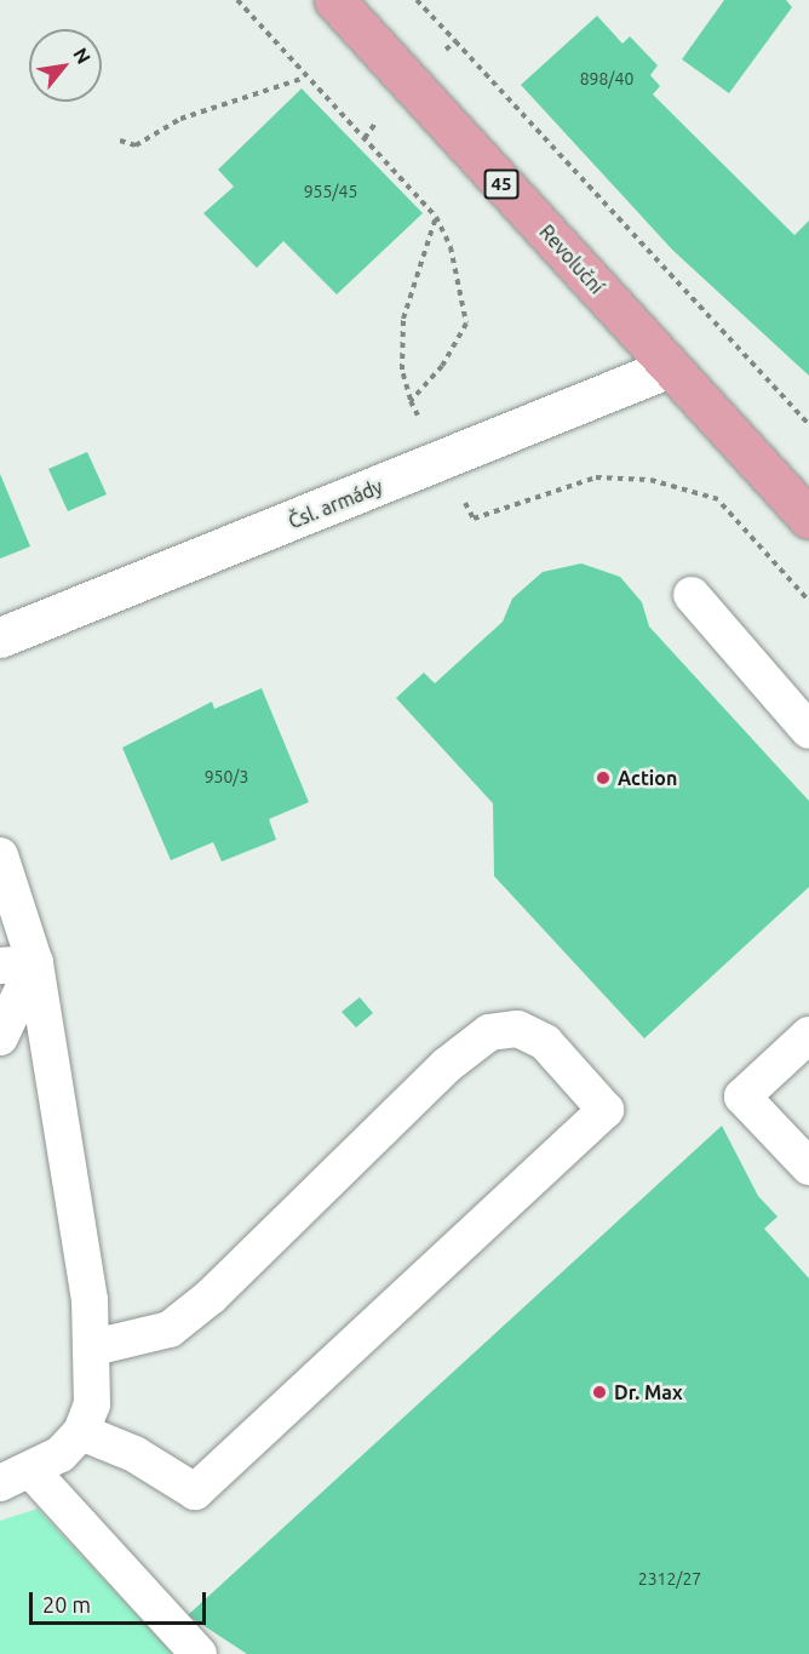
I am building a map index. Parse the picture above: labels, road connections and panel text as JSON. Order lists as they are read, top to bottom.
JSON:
{
  "streets": {
    "main road": ["45", "Revoluční", "Čsl. armády"]
  },
  "crossings": [
    ["Revoluční", "Čsl. armády"]
  ],
  "places": ["Action", "Dr. Max"],
  "house_numbers": [
    "898/40",
    "955/45",
    "950/3",
    "2312/27"
  ],
  "scale_bar": "20 m",
  "north": "top right"
}
